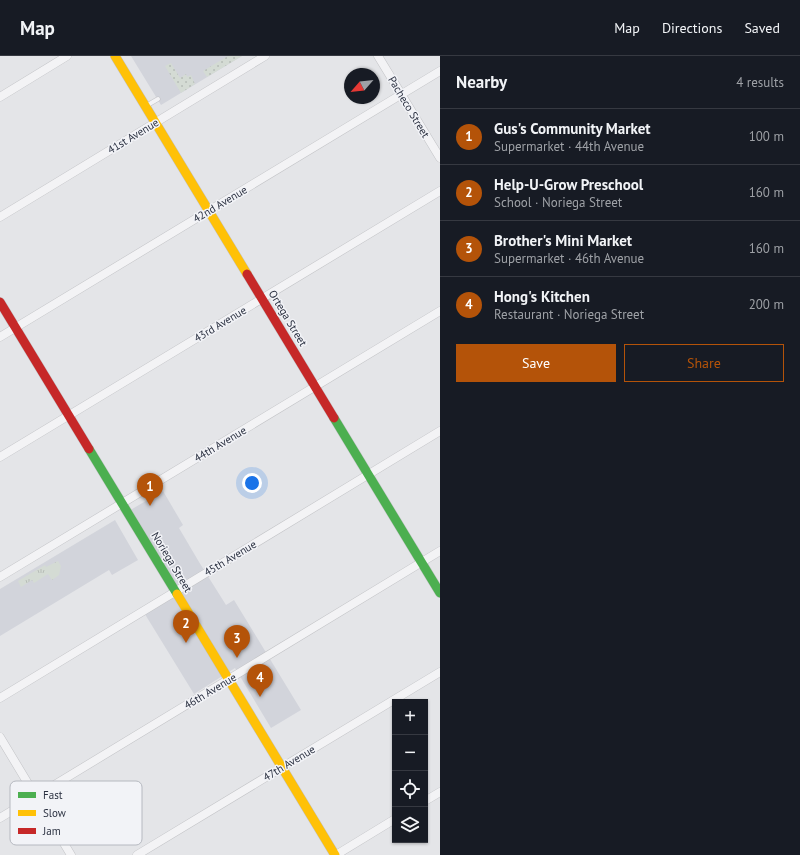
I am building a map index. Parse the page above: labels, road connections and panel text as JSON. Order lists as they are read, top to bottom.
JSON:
{
  "streets": {
    "street": [
      "Pacheco Street",
      "41st Avenue",
      "42nd Avenue",
      "Ortega Street",
      "43rd Avenue",
      "44th Avenue",
      "45th Avenue",
      "Noriega Street",
      "46th Avenue",
      "47th Avenue"
    ]
  },
  "crossings": [
    ["Pacheco Street", "42nd Avenue"],
    ["41st Avenue", "Ortega Street"],
    ["42nd Avenue", "Ortega Street"],
    ["42nd Avenue", "Noriega Street"],
    ["Ortega Street", "43rd Avenue"],
    ["Ortega Street", "44th Avenue"],
    ["Ortega Street", "45th Avenue"],
    ["Ortega Street", "46th Avenue"],
    ["43rd Avenue", "Noriega Street"],
    ["44th Avenue", "Noriega Street"],
    ["45th Avenue", "Noriega Street"],
    ["Noriega Street", "46th Avenue"],
    ["Noriega Street", "47th Avenue"]
  ],
  "legend": ["Fast", "Slow", "Jam"],
  "north": "bottom left",
  "page": {
    "header": "Map",
    "nav": ["Map", "Directions", "Saved"],
    "heading": ["Nearby", "4 results"],
    "list": [
      {
        "mark": "1",
        "name": "Gus's Community Market",
        "note": "Supermarket · 44th Avenue",
        "value": "100 m"
      },
      {
        "mark": "2",
        "name": "Help-U-Grow Preschool",
        "note": "School · Noriega Street",
        "value": "160 m"
      },
      {
        "mark": "3",
        "name": "Brother's Mini Market",
        "note": "Supermarket · 46th Avenue",
        "value": "160 m"
      },
      {
        "mark": "4",
        "name": "Hong's Kitchen",
        "note": "Restaurant · Noriega Street",
        "value": "200 m"
      }
    ],
    "buttons": ["Save", "Share"],
    "pins": [
      "1",
      "2",
      "3",
      "4"
    ],
    "map_buttons": ["+", "−"]
  }
}
